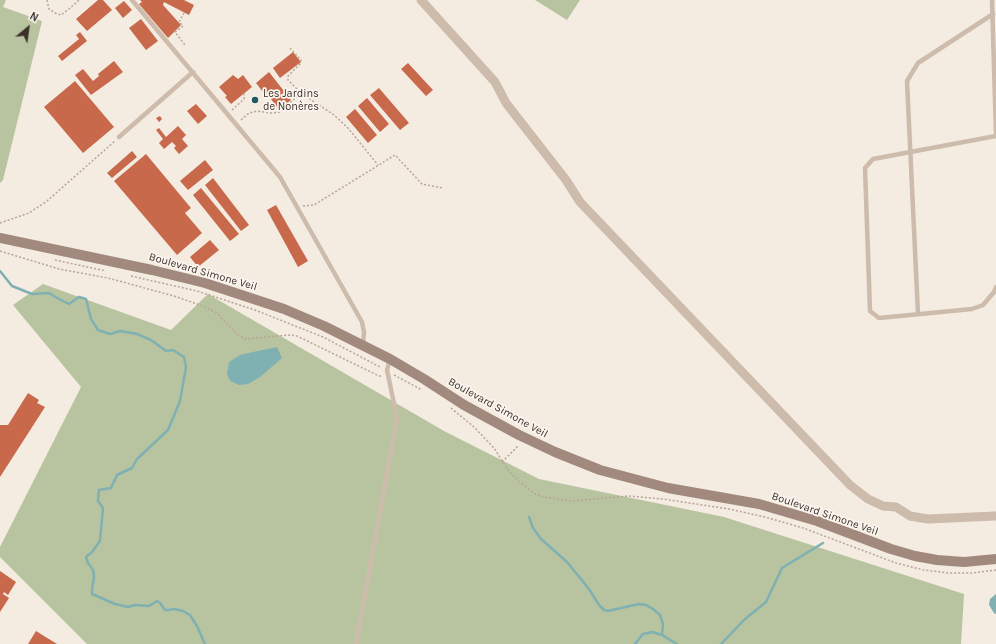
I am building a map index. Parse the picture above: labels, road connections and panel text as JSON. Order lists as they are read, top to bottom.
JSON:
{
  "streets": {
    "main road": ["Boulevard Simone Veil"]
  },
  "places": ["Les Jardins de Nonères"],
  "north": "top right"
}
